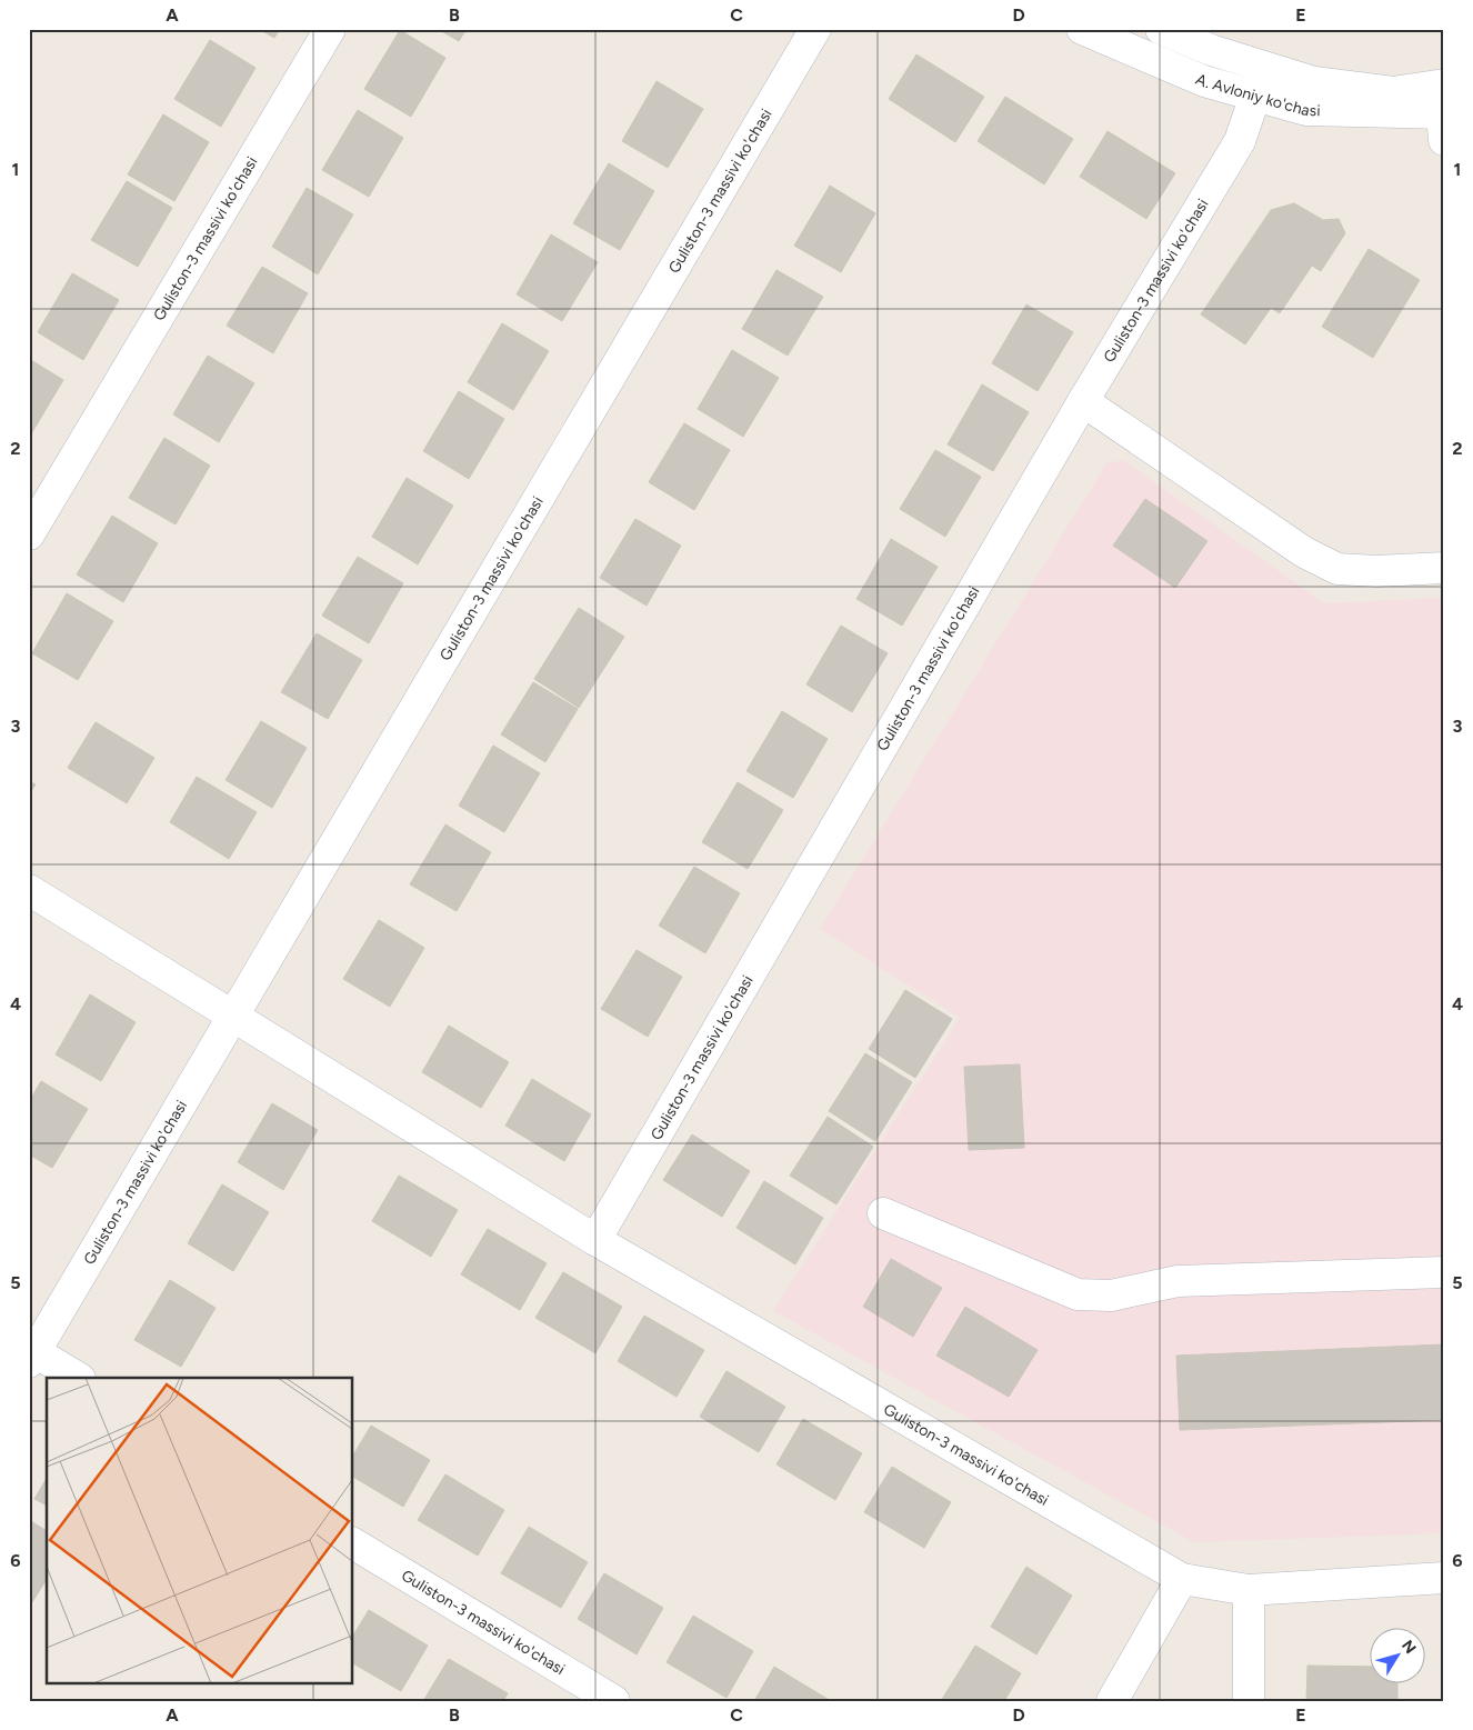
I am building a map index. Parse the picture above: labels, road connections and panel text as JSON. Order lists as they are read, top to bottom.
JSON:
{
  "streets": {
    "street": ["A. Avloniy ko'chasi", "Guliston-3 massivi ko'chasi"]
  },
  "crossings": [
    ["A. Avloniy ko'chasi", "Guliston-3 massivi ko'chasi"]
  ],
  "north": "top right",
  "grid": {
    "columns": [
      "A",
      "B",
      "C",
      "D",
      "E"
    ],
    "rows": [
      "1",
      "2",
      "3",
      "4",
      "5",
      "6"
    ]
  }
}
